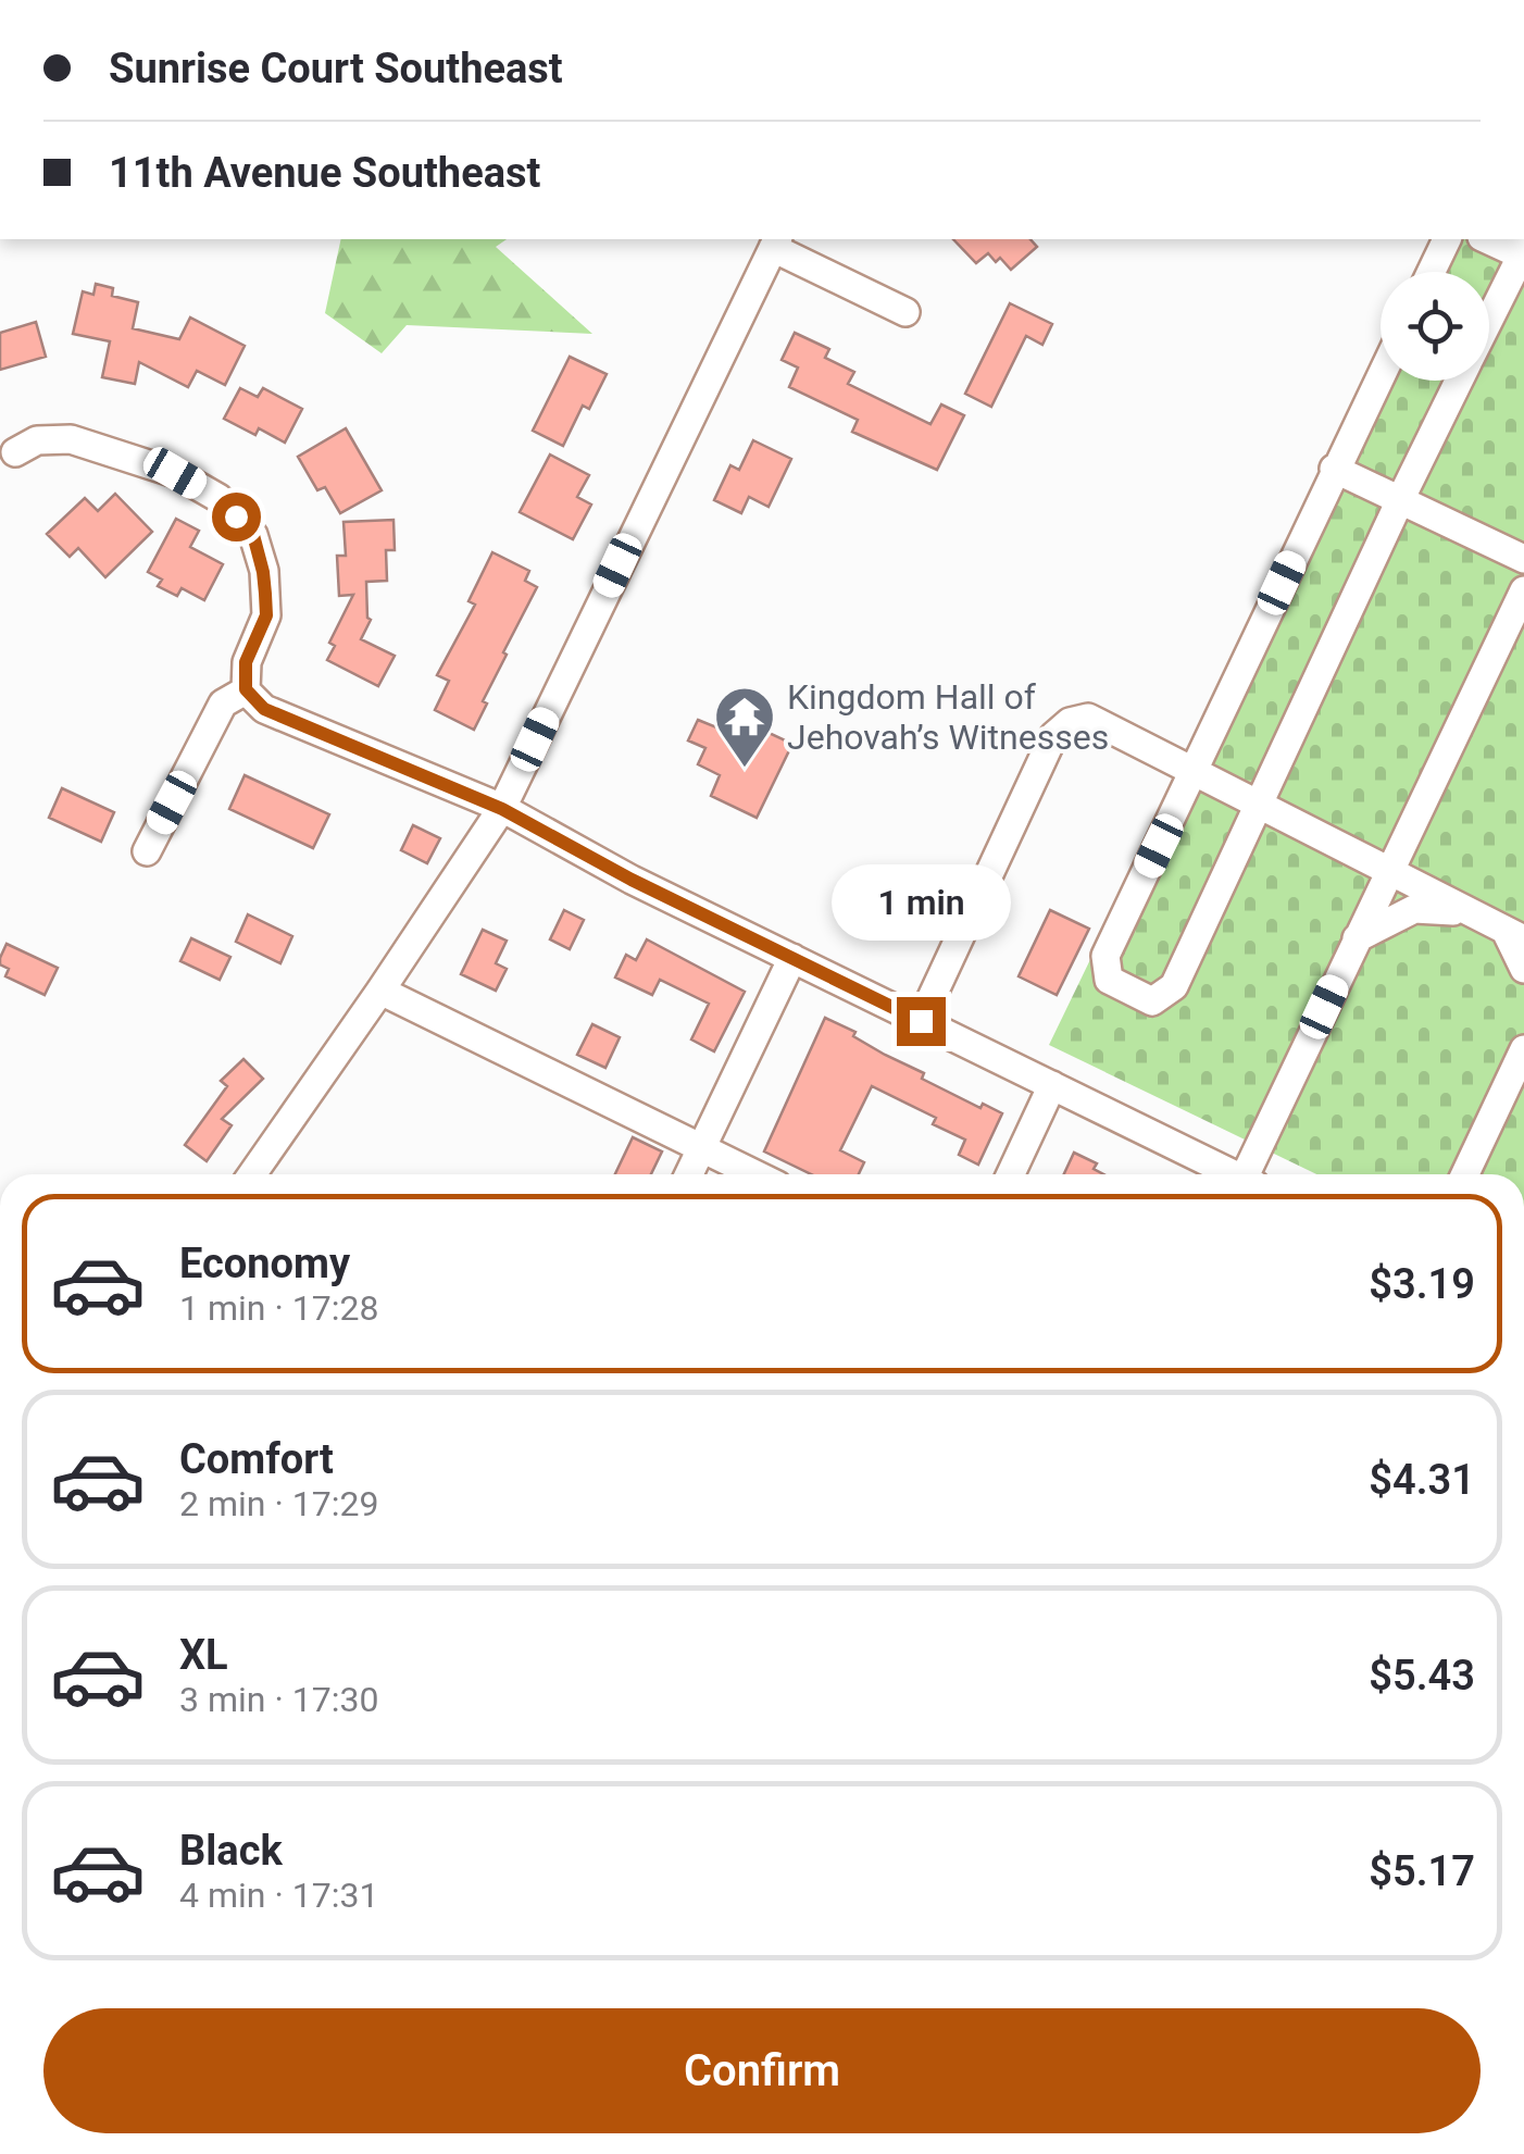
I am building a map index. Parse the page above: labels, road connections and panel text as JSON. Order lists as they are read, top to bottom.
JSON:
{
  "places": {
    "temple": ["Kingdom Hall of Jehovah’s Witnesses"]
  },
  "page": {
    "banner": ["Sunrise Court Southeast", "11th Avenue Southeast"],
    "bubble": "1 min",
    "list": [
      {
        "name": "Economy",
        "note": "1 min · 17:28",
        "value": "$3.19"
      },
      {
        "name": "Comfort",
        "note": "2 min · 17:29",
        "value": "$4.31"
      },
      {
        "name": "XL",
        "note": "3 min · 17:30",
        "value": "$5.43"
      },
      {
        "name": "Black",
        "note": "4 min · 17:31",
        "value": "$5.17"
      }
    ],
    "buttons": "Confirm"
  }
}
